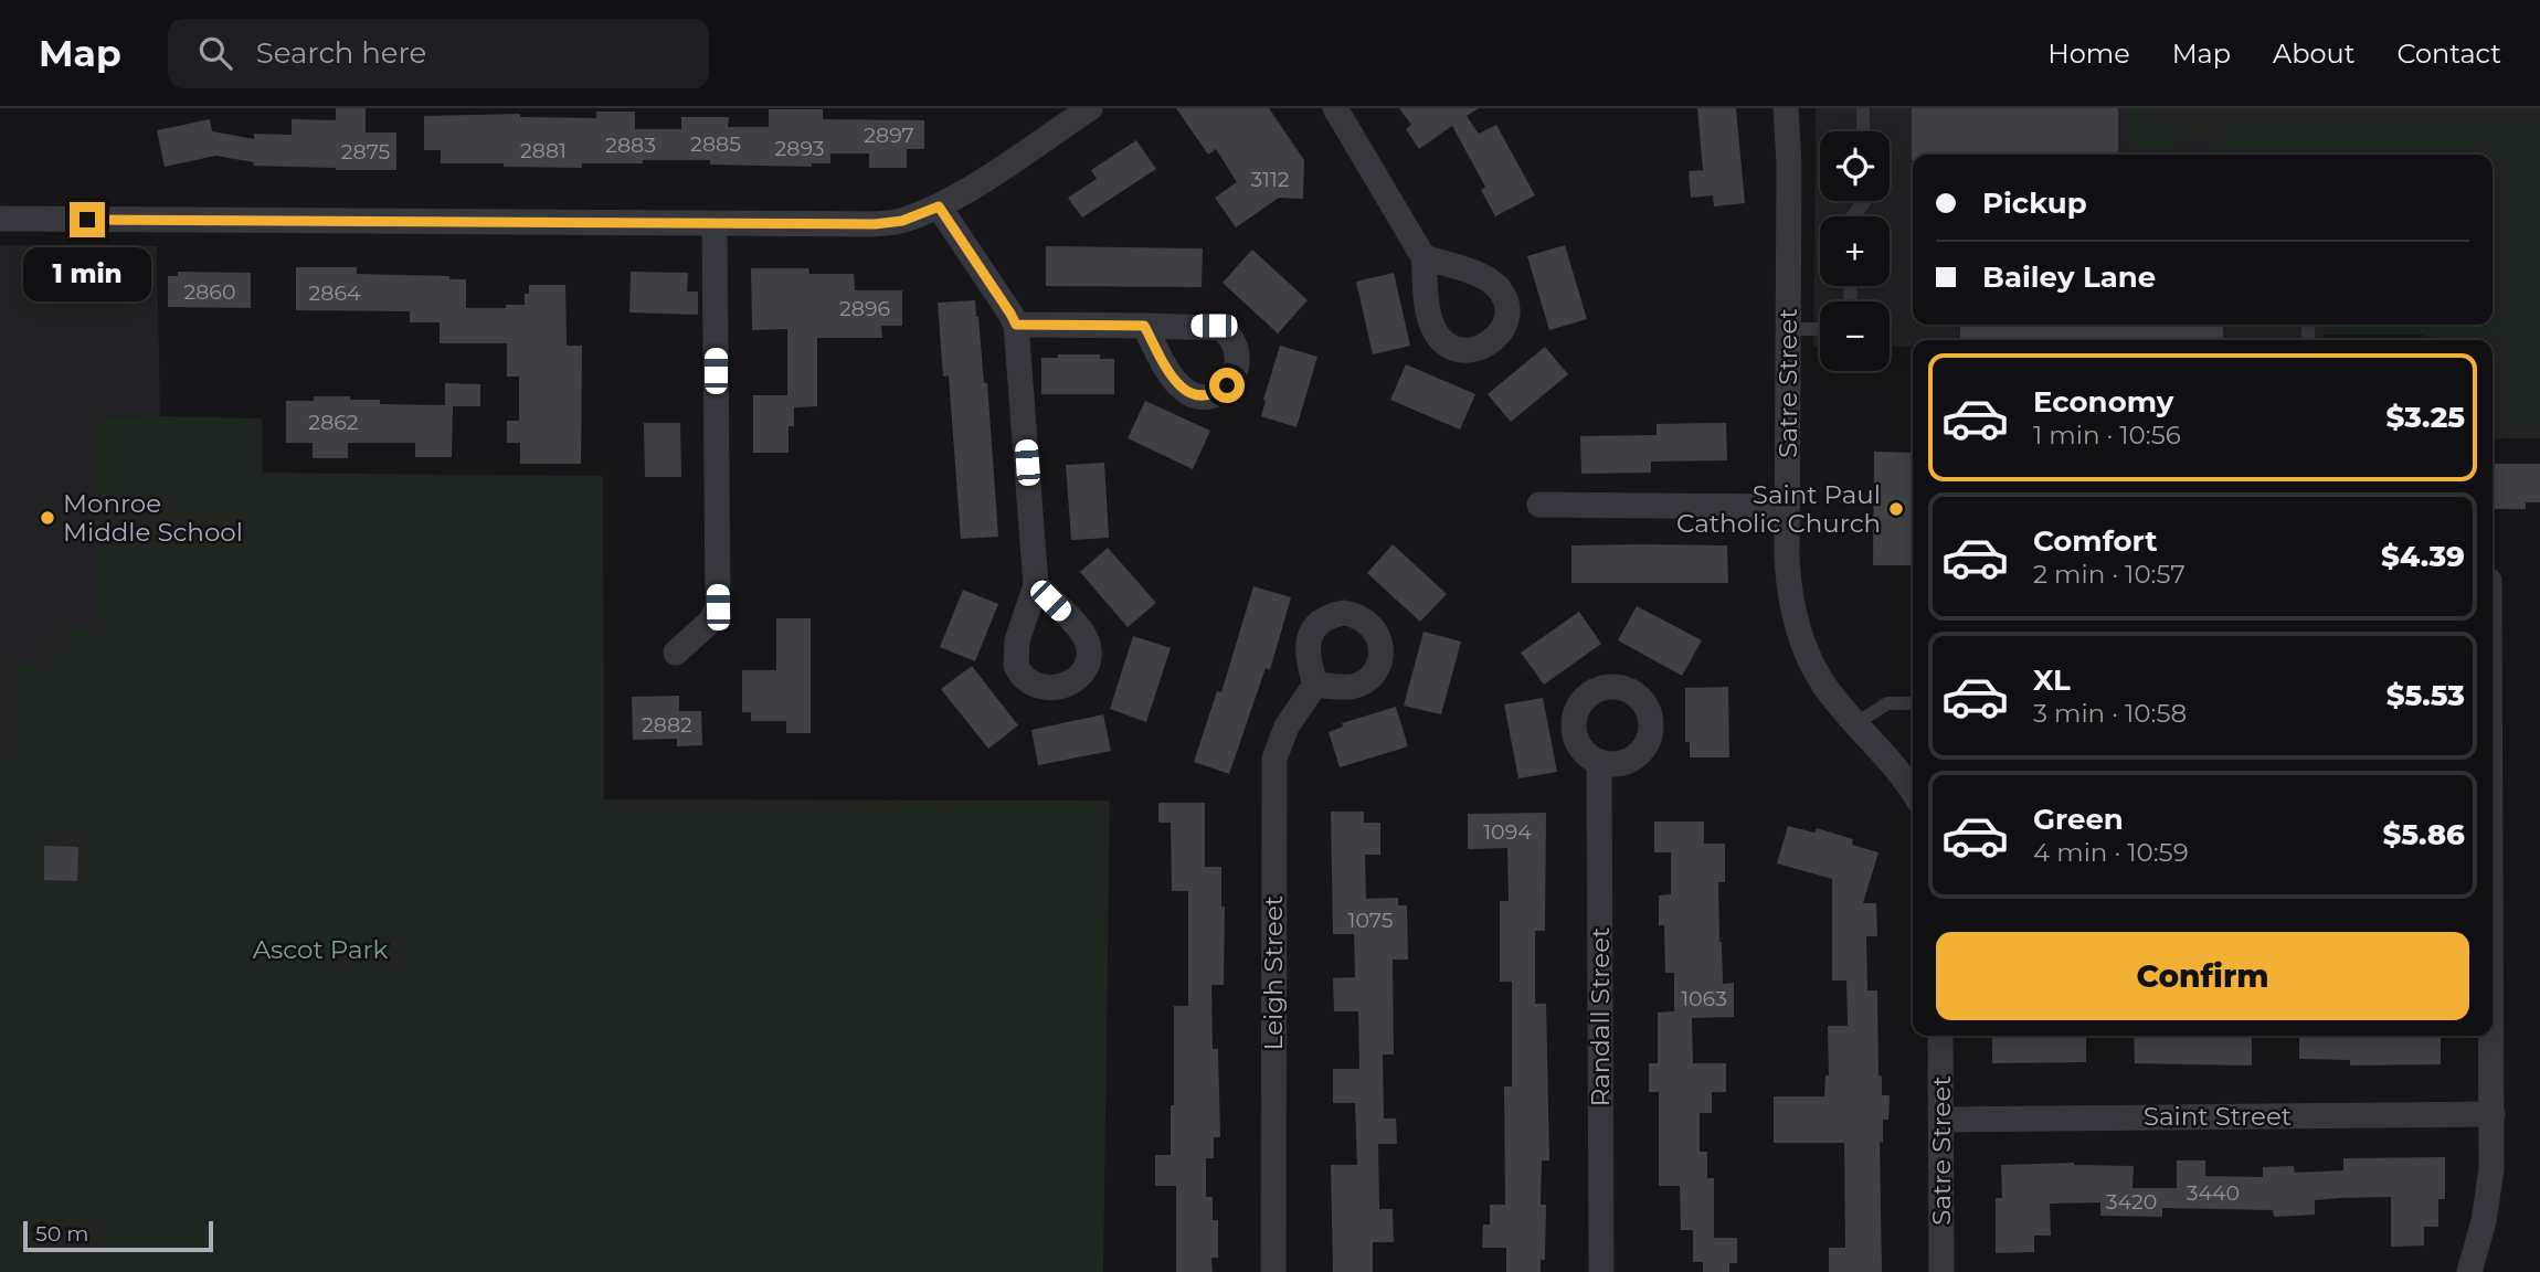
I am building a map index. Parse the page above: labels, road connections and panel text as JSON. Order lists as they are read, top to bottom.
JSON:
{
  "streets": {
    "street": [
      "Satre Street",
      "Leigh Street",
      "Randall Street",
      "Saint Street"
    ]
  },
  "crossings": [
    ["Satre Street", "Saint Street"]
  ],
  "parks": ["Ascot Park"],
  "places": ["Saint Paul Catholic Church", "Monroe Middle School"],
  "house_numbers": [
    "2897",
    "2885",
    "2883",
    "2893",
    "2881",
    "2875",
    "3112",
    "2860",
    "2864",
    "2896",
    "2862",
    "2882",
    "1094",
    "1075",
    "1063",
    "3440",
    "3420"
  ],
  "scale_bar": "50 m",
  "page": {
    "header": "Map",
    "search": "Search here",
    "nav": [
      "Home",
      "Map",
      "About",
      "Contact"
    ],
    "map_buttons": ["+", "−"],
    "banner": ["Pickup", "Bailey Lane"],
    "bubble": "1 min",
    "list": [
      {
        "name": "Economy",
        "note": "1 min · 10:56",
        "value": "$3.25"
      },
      {
        "name": "Comfort",
        "note": "2 min · 10:57",
        "value": "$4.39"
      },
      {
        "name": "XL",
        "note": "3 min · 10:58",
        "value": "$5.53"
      },
      {
        "name": "Green",
        "note": "4 min · 10:59",
        "value": "$5.86"
      }
    ],
    "buttons": "Confirm",
    "scale": "50 m"
  }
}
